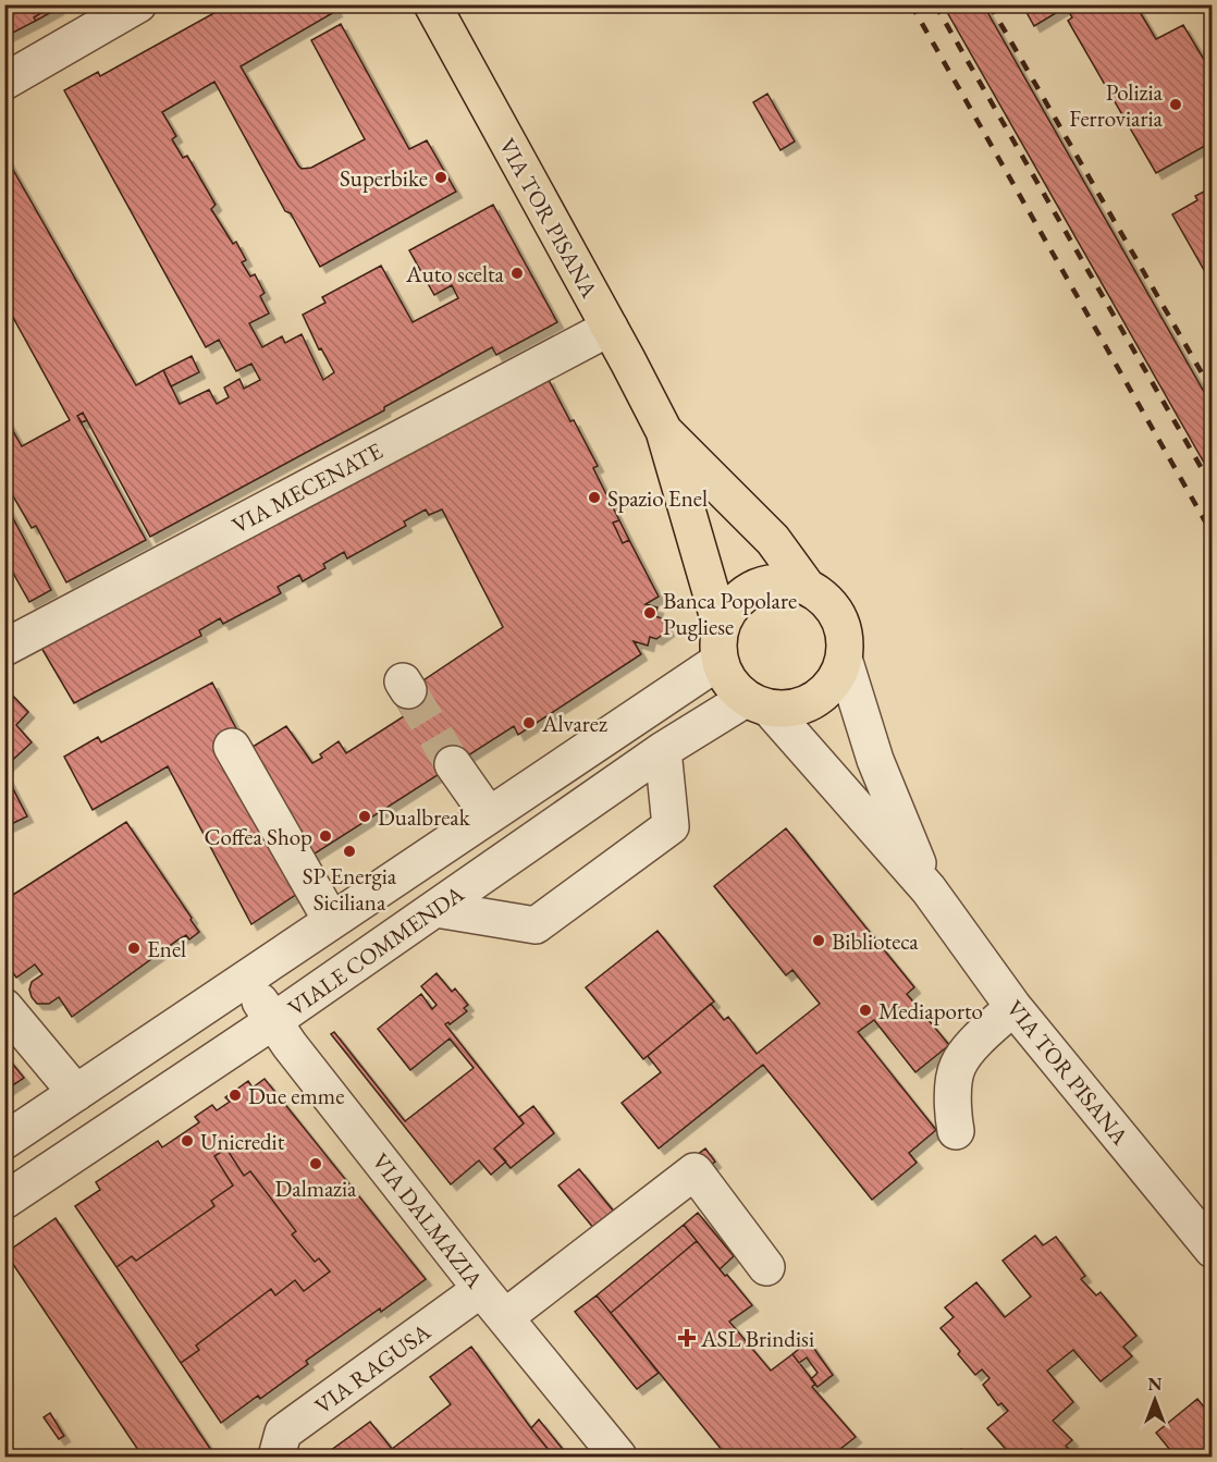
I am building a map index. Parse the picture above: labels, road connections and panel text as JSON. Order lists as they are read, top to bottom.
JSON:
{
  "streets": {
    "main road": ["VIA TOR PISANA"],
    "street": [
      "VIA MECENATE",
      "VIALE COMMENDA",
      "VIA DALMAZIA",
      "VIA RAGUSA"
    ]
  },
  "crossings": [
    ["VIA TOR PISANA", "VIA MECENATE"],
    ["VIA TOR PISANA", "VIALE COMMENDA"],
    ["VIALE COMMENDA", "VIA DALMAZIA"],
    ["VIA DALMAZIA", "VIA RAGUSA"]
  ],
  "places": {
    "other": [
      "Polizia Ferroviaria",
      "Superbike",
      "Auto scelta",
      "Spazio Enel",
      "Banca Popolare Pugliese",
      "Alvarez",
      "Dualbreak",
      "Coffea Shop",
      "SP Energia Siciliana",
      "Biblioteca",
      "Enel",
      "Mediaporto",
      "Due emme",
      "Unicredit",
      "Dalmazia"
    ],
    "health": ["ASL Brindisi"]
  },
  "north": "top"
}
